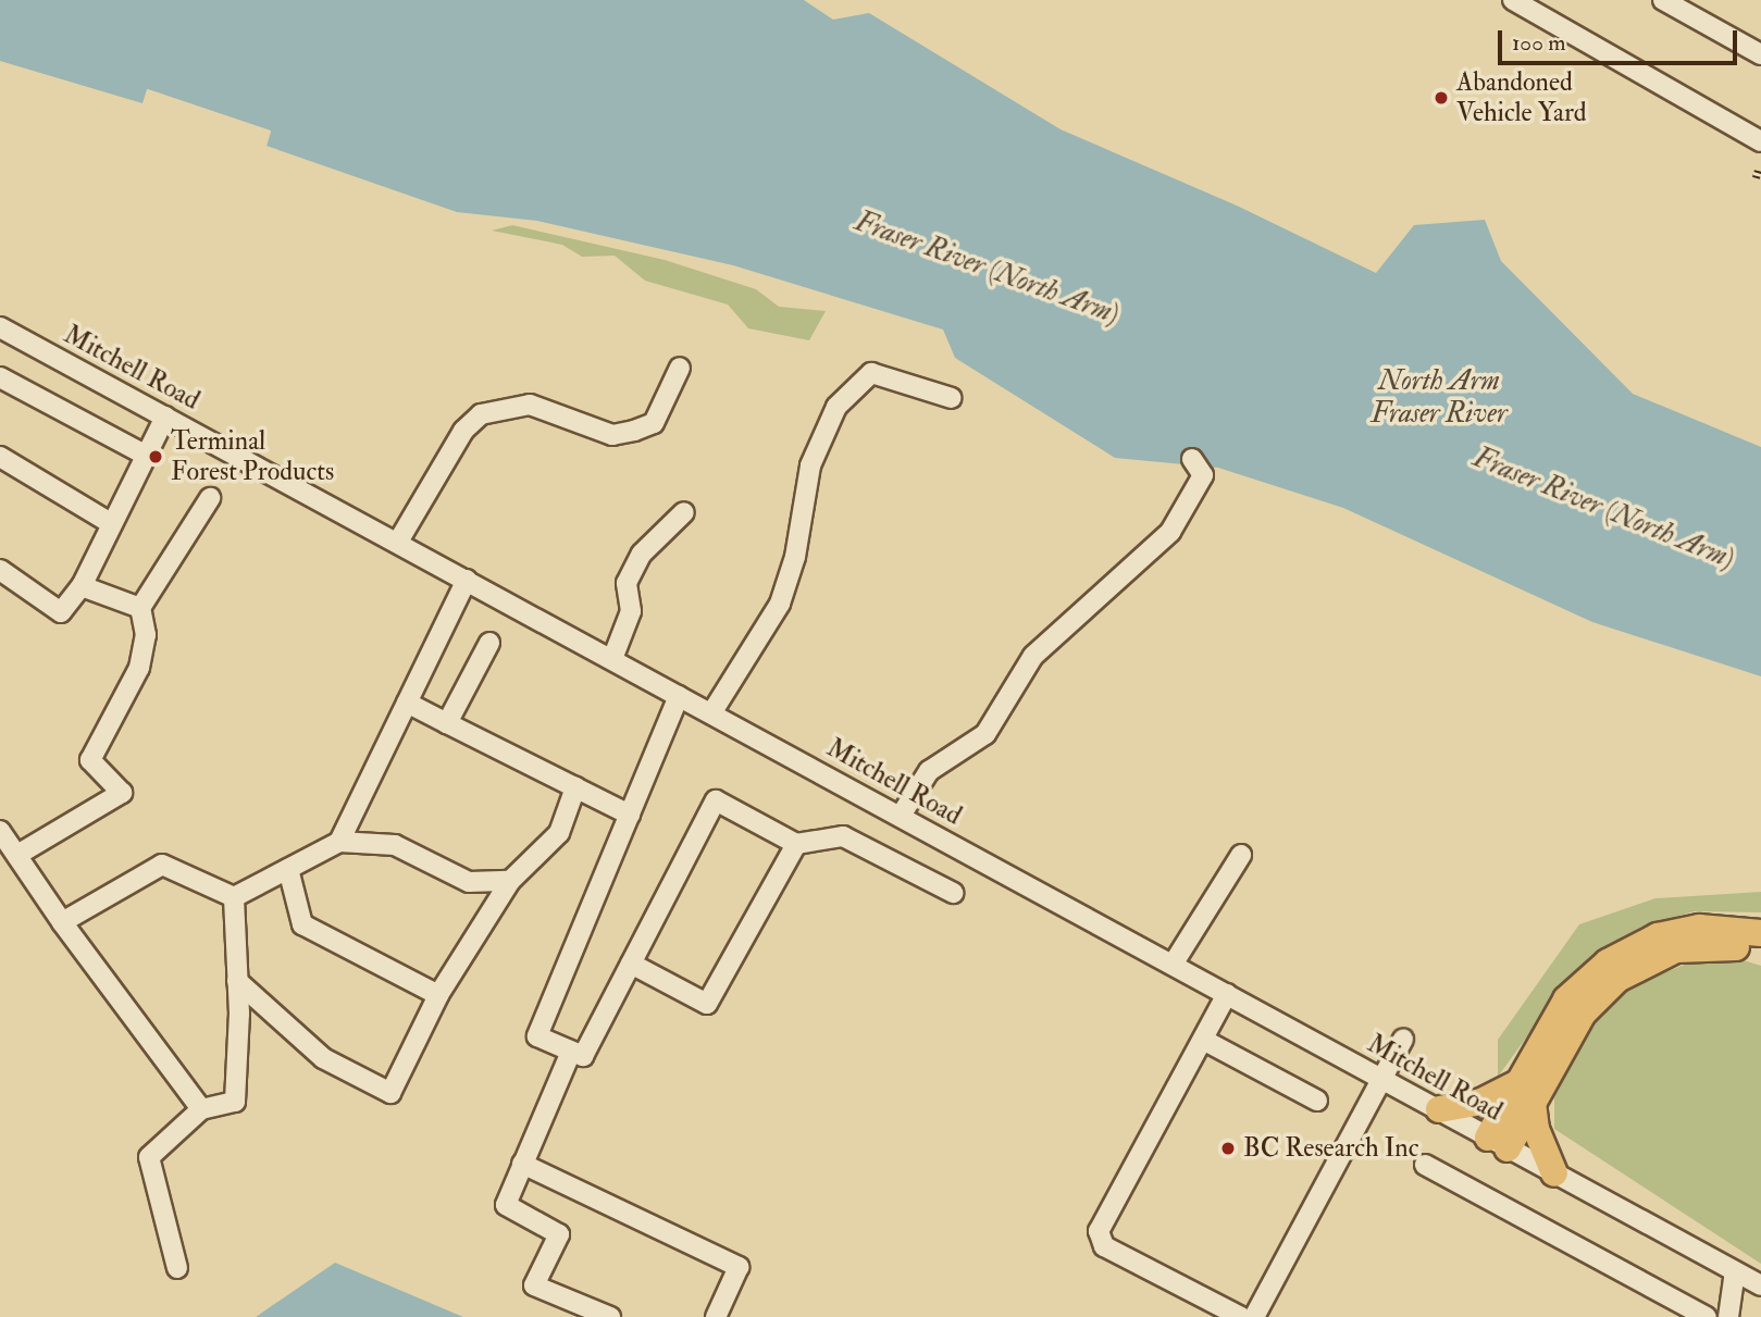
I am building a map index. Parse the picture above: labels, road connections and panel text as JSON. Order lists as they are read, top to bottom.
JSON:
{
  "streets": {
    "street": ["Mitchell Road"]
  },
  "water": ["Fraser River (North Arm)", "North Arm Fraser River"],
  "places": ["Abandoned Vehicle Yard", "Terminal Forest Products", "BC Research Inc"],
  "scale_bar": "100 m"
}
